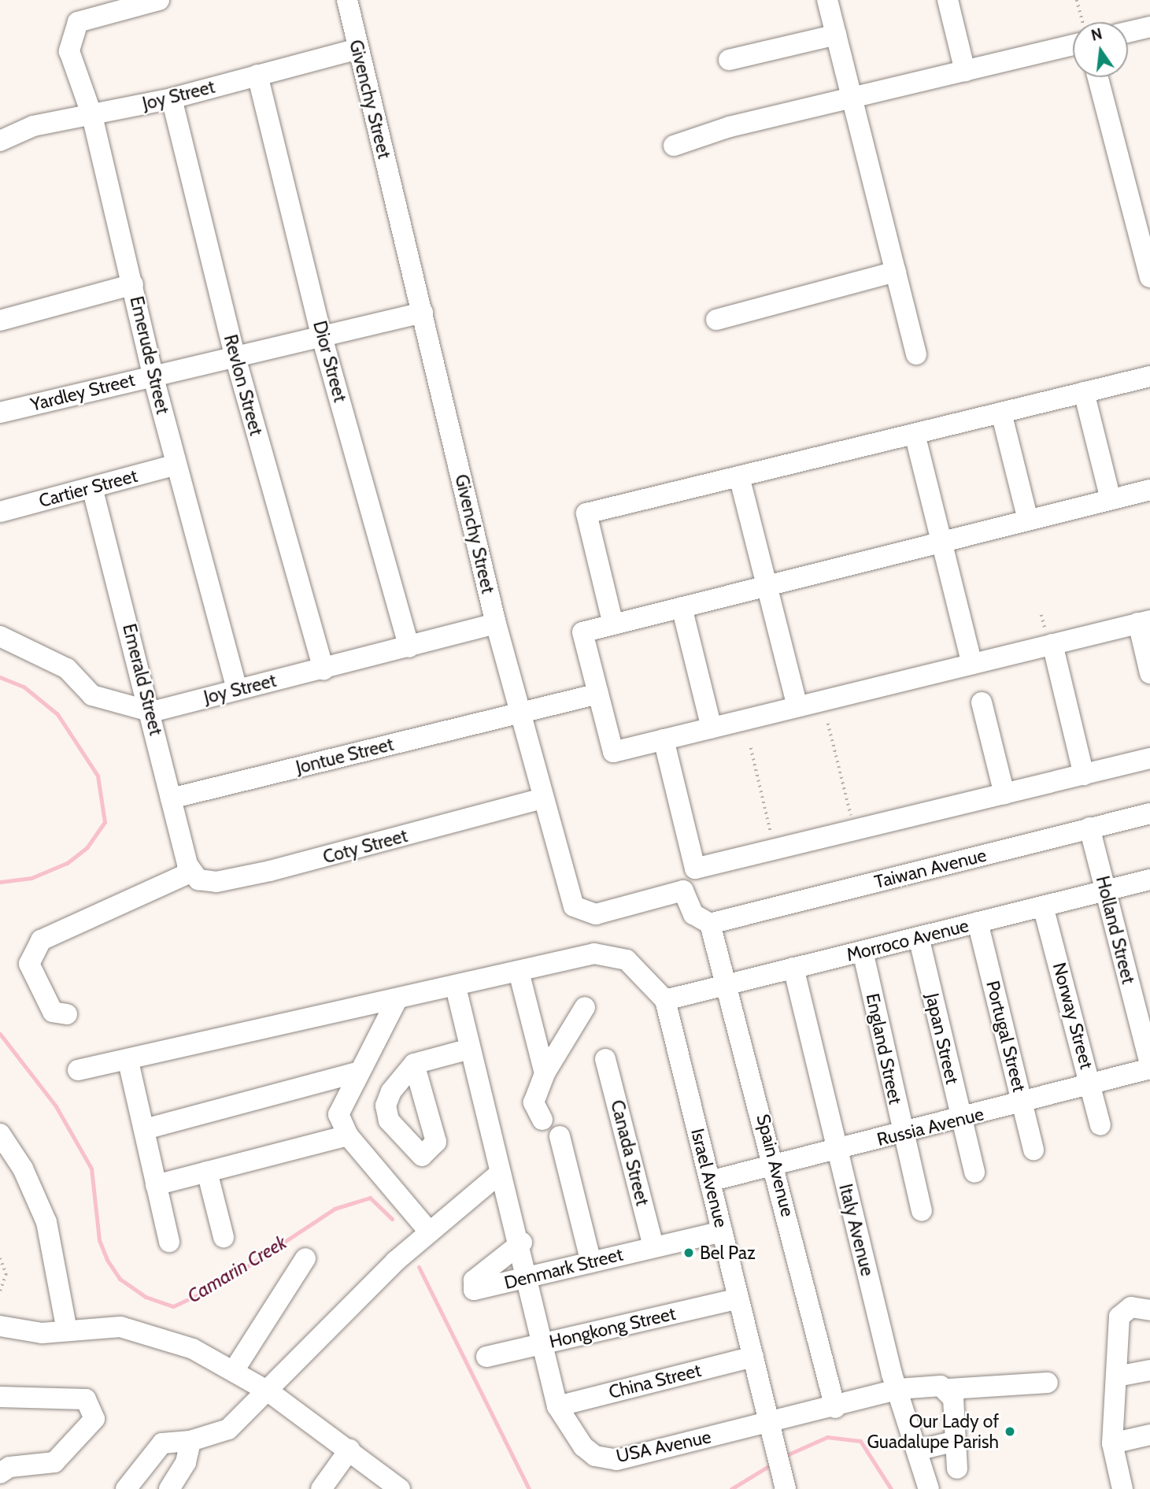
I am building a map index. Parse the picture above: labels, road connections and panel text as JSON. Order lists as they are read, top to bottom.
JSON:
{
  "streets": {
    "street": [
      "Joy Street",
      "Givenchy Street",
      "Emerude Street",
      "Dior Street",
      "Revlon Street",
      "Yardley Street",
      "Cartier Street",
      "Emerald Street",
      "Jontue Street",
      "Coty Street",
      "Taiwan Avenue",
      "Holland Street",
      "Morroco Avenue",
      "Norway Street",
      "Portugal Street",
      "Japan Street",
      "England Street",
      "Russia Avenue",
      "Canada Street",
      "Spain Avenue",
      "Israel Avenue",
      "Italy Avenue",
      "Denmark Street",
      "Hongkong Street",
      "China Street",
      "USA Avenue"
    ]
  },
  "crossings": [
    ["Joy Street", "Givenchy Street"],
    ["Joy Street", "Emerude Street"],
    ["Joy Street", "Dior Street"],
    ["Joy Street", "Revlon Street"],
    ["Joy Street", "Emerald Street"],
    ["Givenchy Street", "Yardley Street"],
    ["Givenchy Street", "Jontue Street"],
    ["Givenchy Street", "Coty Street"],
    ["Givenchy Street", "Taiwan Avenue"],
    ["Givenchy Street", "Spain Avenue"],
    ["Emerude Street", "Yardley Street"],
    ["Emerude Street", "Cartier Street"],
    ["Dior Street", "Yardley Street"],
    ["Revlon Street", "Yardley Street"],
    ["Cartier Street", "Emerald Street"],
    ["Emerald Street", "Jontue Street"],
    ["Emerald Street", "Coty Street"],
    ["Taiwan Avenue", "Holland Street"],
    ["Taiwan Avenue", "Spain Avenue"],
    ["Holland Street", "Morroco Avenue"],
    ["Morroco Avenue", "Norway Street"],
    ["Morroco Avenue", "Portugal Street"],
    ["Morroco Avenue", "Japan Street"],
    ["Morroco Avenue", "England Street"],
    ["Morroco Avenue", "Spain Avenue"],
    ["Morroco Avenue", "Israel Avenue"],
    ["Morroco Avenue", "Italy Avenue"],
    ["Norway Street", "Russia Avenue"],
    ["Portugal Street", "Russia Avenue"],
    ["Japan Street", "Russia Avenue"],
    ["England Street", "Russia Avenue"],
    ["Russia Avenue", "Spain Avenue"],
    ["Russia Avenue", "Israel Avenue"],
    ["Russia Avenue", "Italy Avenue"],
    ["Canada Street", "Denmark Street"],
    ["Spain Avenue", "USA Avenue"],
    ["Israel Avenue", "Denmark Street"],
    ["Israel Avenue", "Hongkong Street"],
    ["Israel Avenue", "China Street"],
    ["Israel Avenue", "USA Avenue"],
    ["Italy Avenue", "USA Avenue"],
    ["Denmark Street", "USA Avenue"],
    ["Hongkong Street", "USA Avenue"],
    ["China Street", "USA Avenue"]
  ],
  "water": ["Camarin Creek"],
  "places": ["Bel Paz", "Our Lady of Guadalupe Parish"],
  "north": "top"
}
